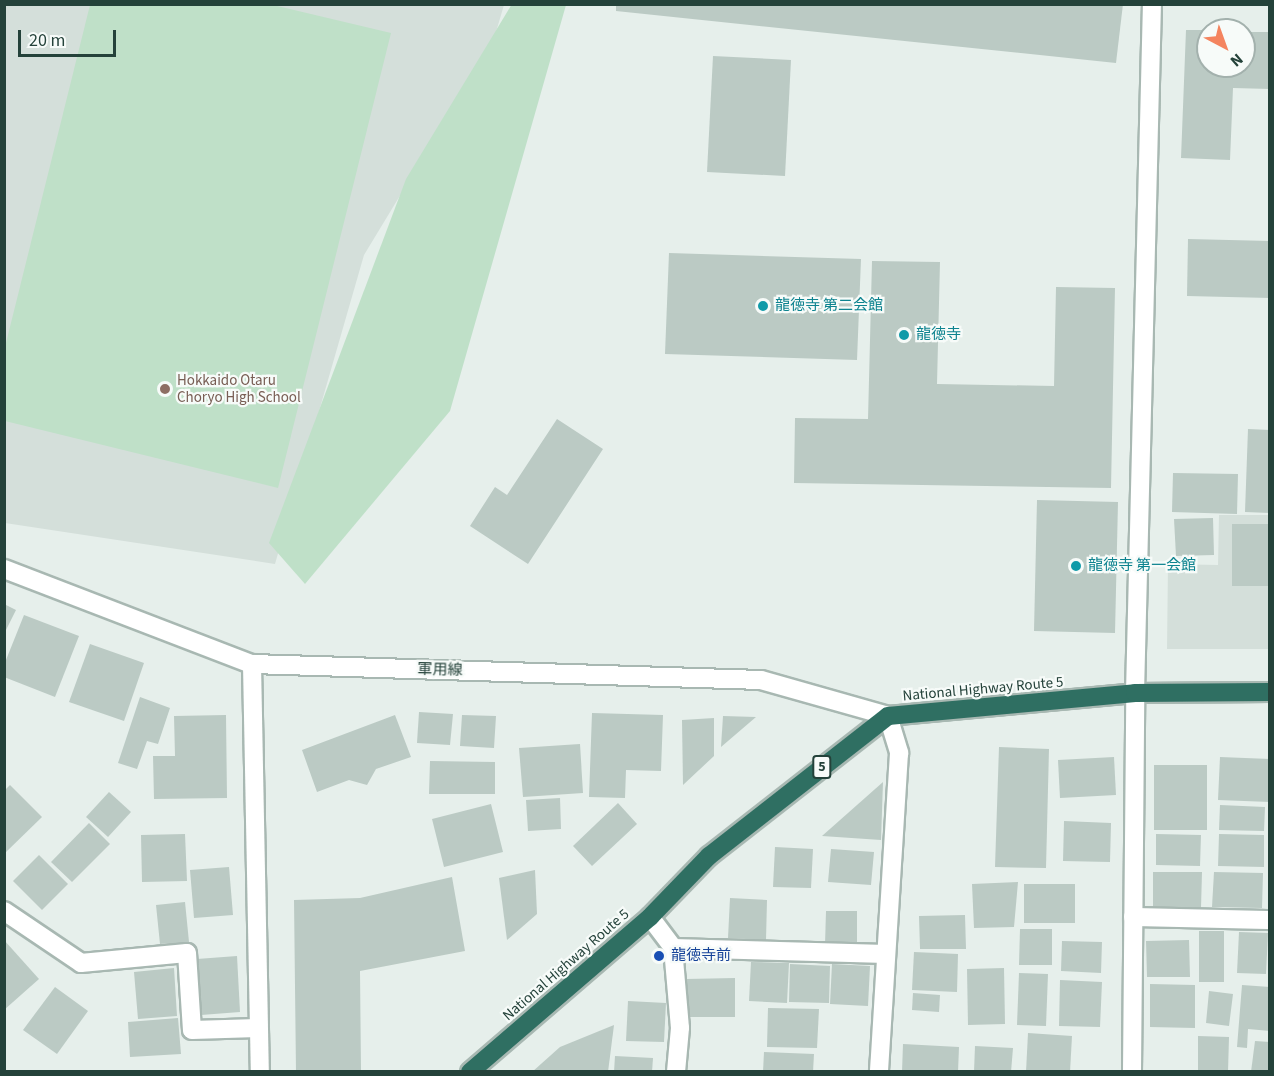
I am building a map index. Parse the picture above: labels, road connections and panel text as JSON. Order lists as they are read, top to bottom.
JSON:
{
  "streets": {
    "highway": ["National Highway Route 5", "5"],
    "street": ["軍用線"]
  },
  "crossings": [
    ["軍用線", "National Highway Route 5"]
  ],
  "places": [
    "龍徳寺 第二会館",
    "龍徳寺",
    "Hokkaido Otaru Choryo High School",
    "龍徳寺 第一会館",
    "龍徳寺前"
  ],
  "scale_bar": "20 m",
  "north": "bottom right"
}
